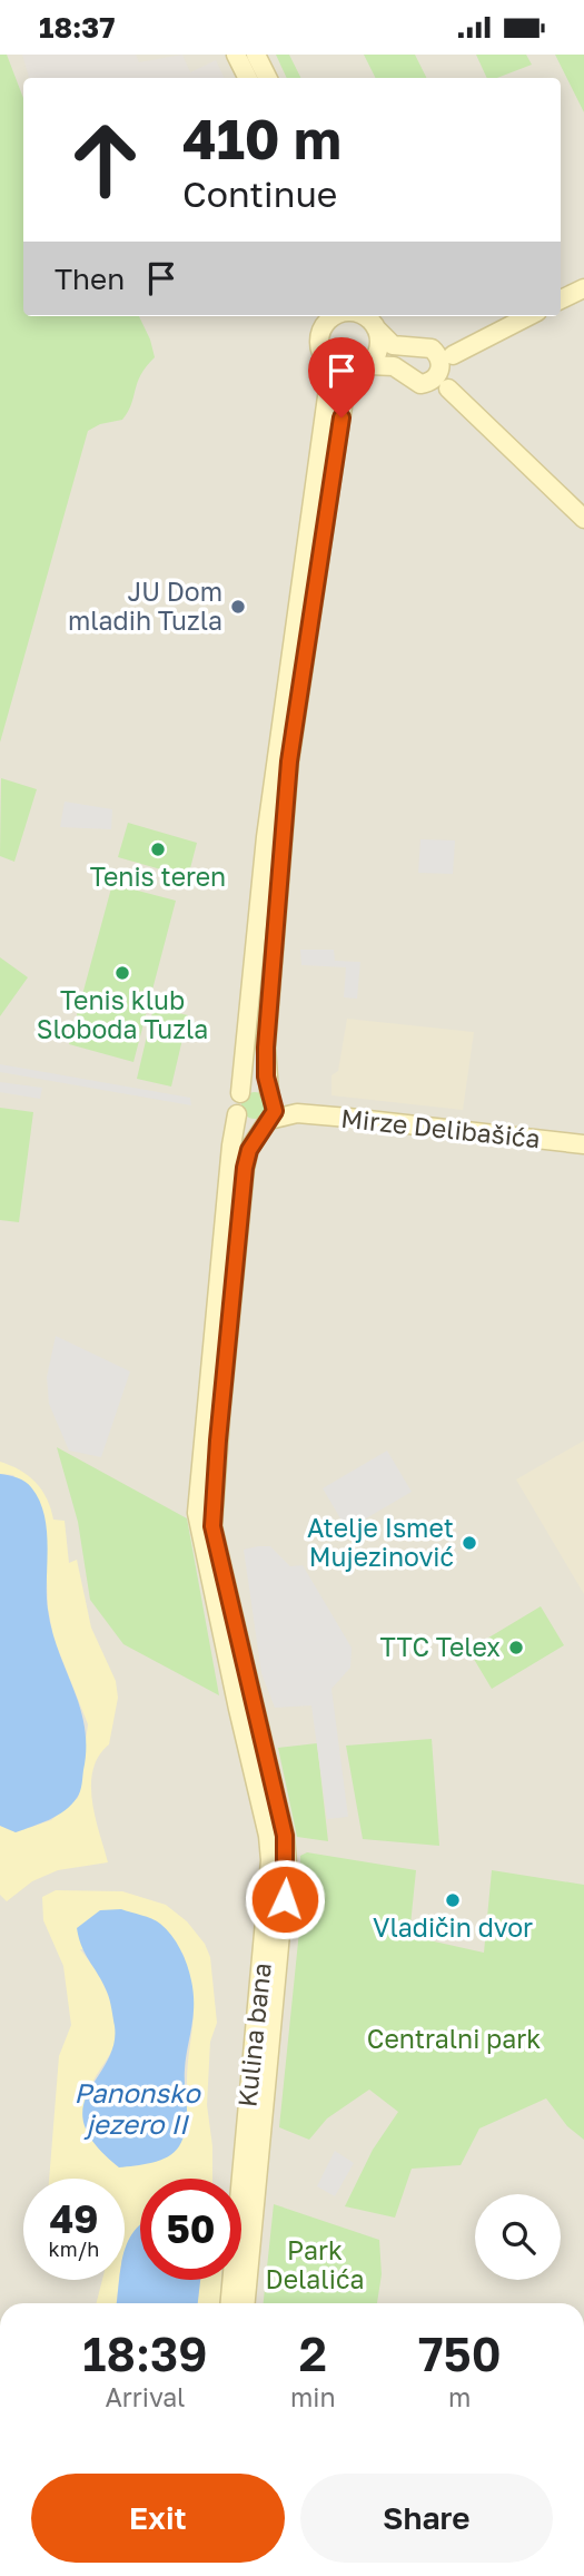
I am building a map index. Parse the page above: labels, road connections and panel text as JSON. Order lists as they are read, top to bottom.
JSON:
{
  "streets": {
    "main road": ["Mirze Delibašića", "Kulina bana"]
  },
  "crossings": [
    ["Mirze Delibašića", "Kulina bana"]
  ],
  "water": ["Panonsko jezero II"],
  "parks": ["Centralni park", "Park Delalića"],
  "places": [
    "JU Dom mladih Tuzla",
    "Tenis teren",
    "Tenis klub Sloboda Tuzla",
    "Atelje Ismet Mujezinović",
    "TTC Telex",
    "Vladičin dvor"
  ],
  "page": {
    "status": "18:37",
    "turn": ["410 m", "Continue"],
    "then": "Then",
    "speed": "49 km/h",
    "limit": "50",
    "eta": [
      "18:39",
      "Arrival",
      "2",
      "min",
      "750",
      "m"
    ],
    "buttons": ["Exit", "Share"]
  }
}
